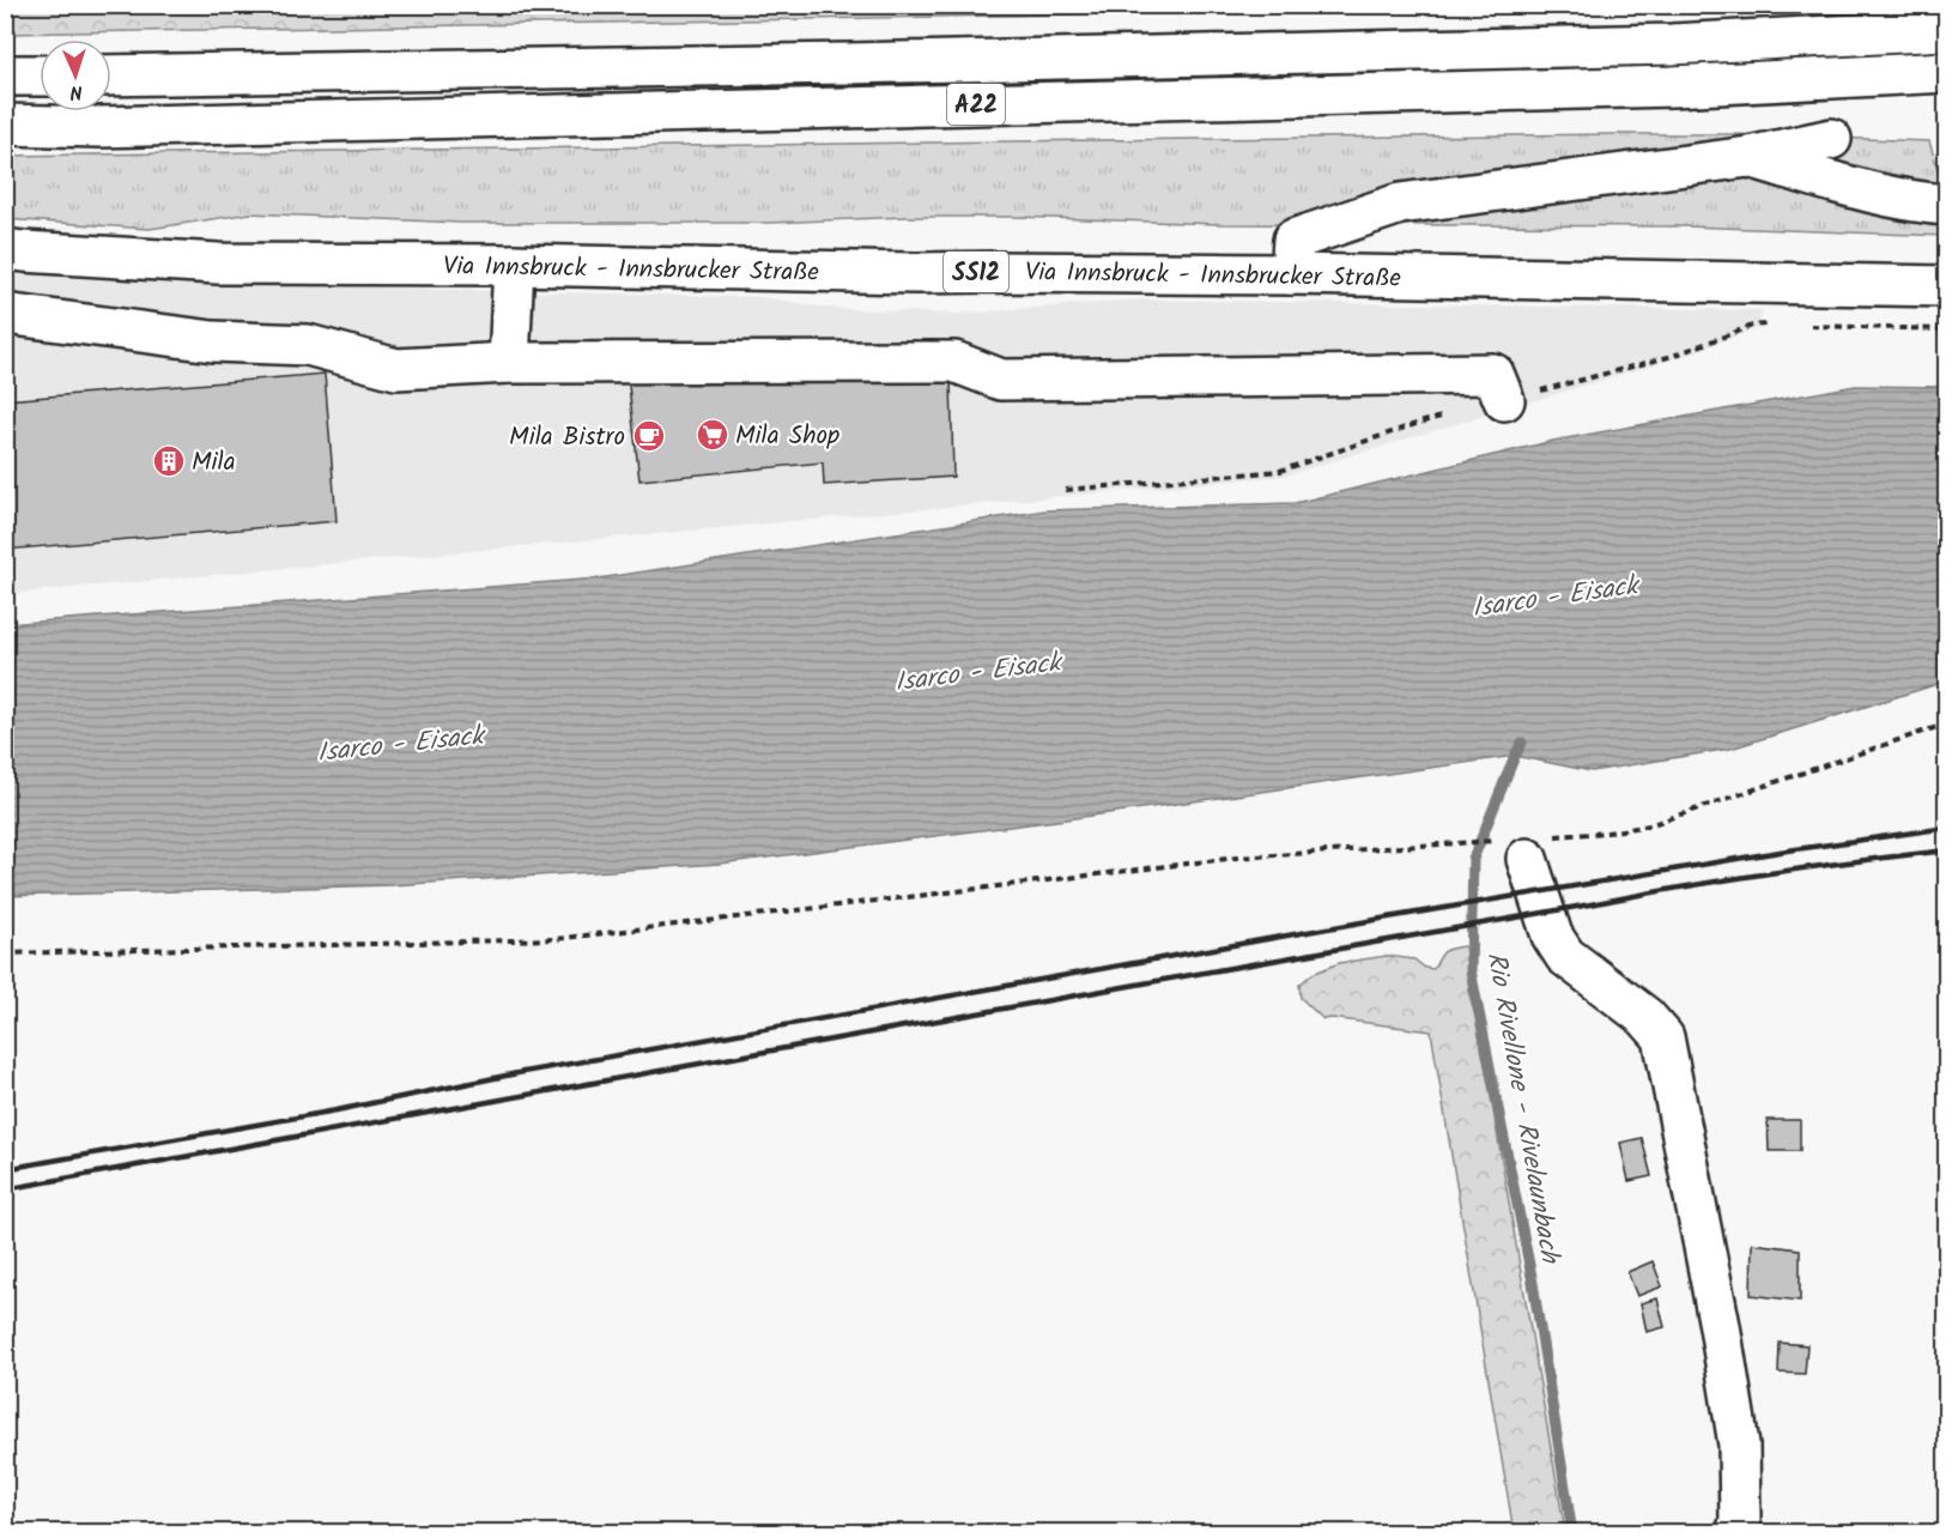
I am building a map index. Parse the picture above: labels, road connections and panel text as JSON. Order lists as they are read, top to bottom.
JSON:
{
  "streets": {
    "main road": ["A22", "Via Innsbruck - Innsbrucker Straße", "SS12"]
  },
  "water": ["Isarco - Eisack", "Rio Rivellone - Rivelaunbach"],
  "places": {
    "supermarket": ["Mila Shop"],
    "cafe": ["Mila Bistro"],
    "building": ["Mila"]
  },
  "north": "bottom"
}
